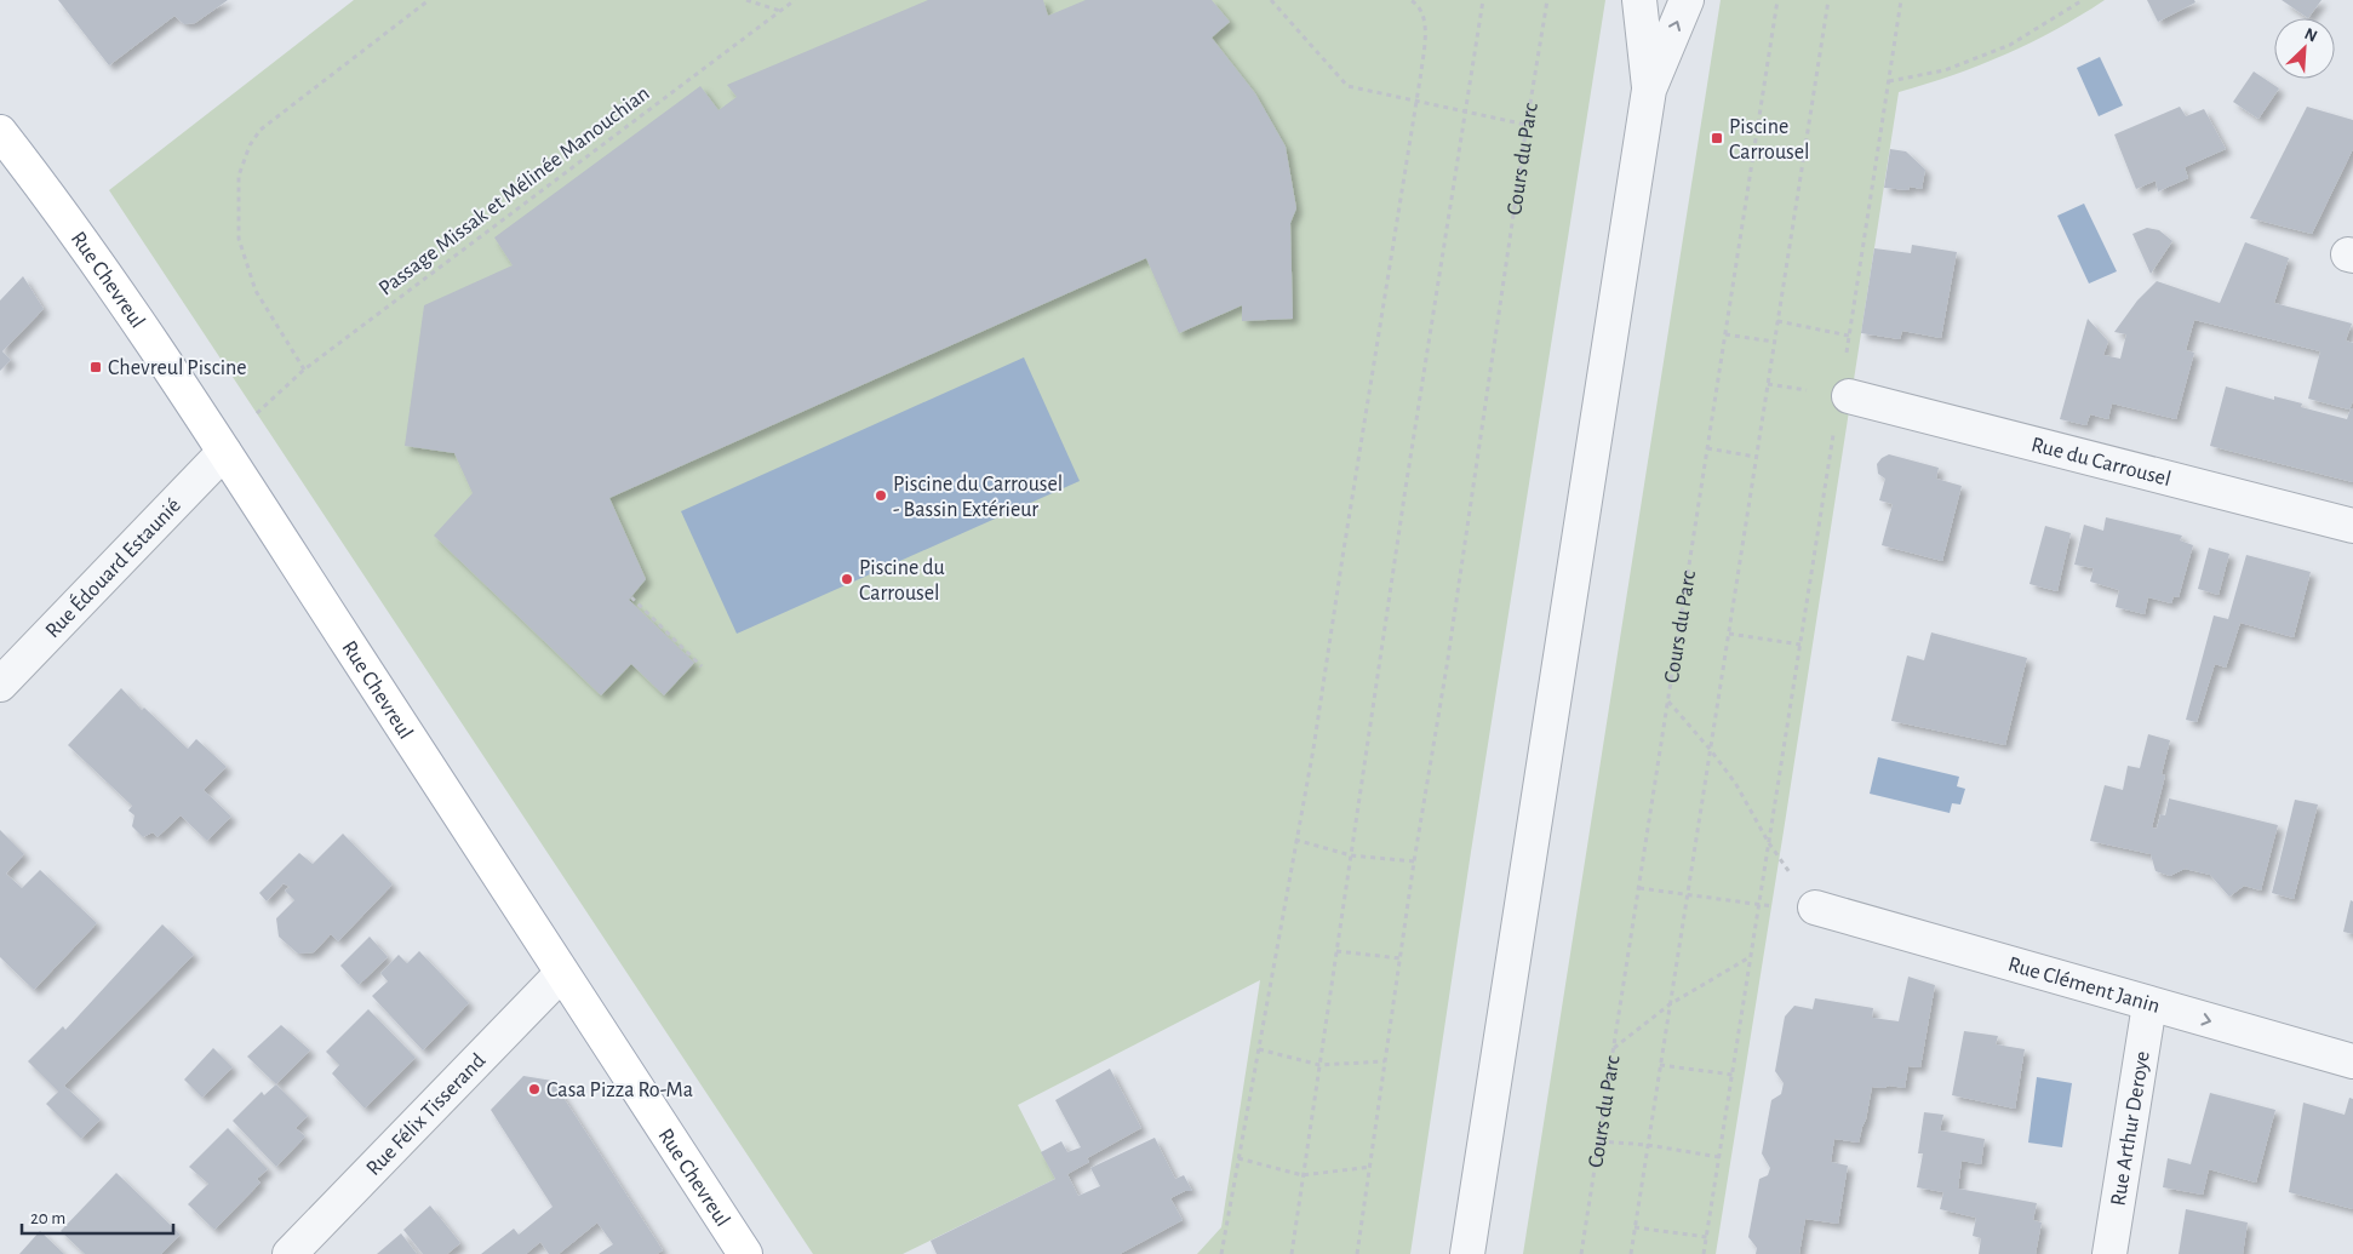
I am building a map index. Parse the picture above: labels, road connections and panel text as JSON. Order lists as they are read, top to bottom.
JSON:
{
  "streets": {
    "main road": ["Rue Chevreul"],
    "street": [
      "Rue du Carrousel",
      "Rue Édouard Estaunié",
      "Rue Clément Janin",
      "Rue Félix Tisserand",
      "Rue Arthur Deroye"
    ],
    "path": ["Cours du Parc", "Passage Missak et Mélinée Manouchian"]
  },
  "crossings": [
    ["Rue Chevreul", "Rue Édouard Estaunié"],
    ["Rue Chevreul", "Rue Félix Tisserand"],
    ["Rue Clément Janin", "Rue Arthur Deroye"]
  ],
  "one_way": ["Rue Clément Janin"],
  "places": {
    "transit": ["Piscine Carrousel", "Chevreul Piscine"],
    "other": ["Piscine du Carrousel - Bassin Extérieur", "Piscine du Carrousel", "Casa Pizza Ro-Ma"]
  },
  "scale_bar": "20 m",
  "north": "top right"
}
